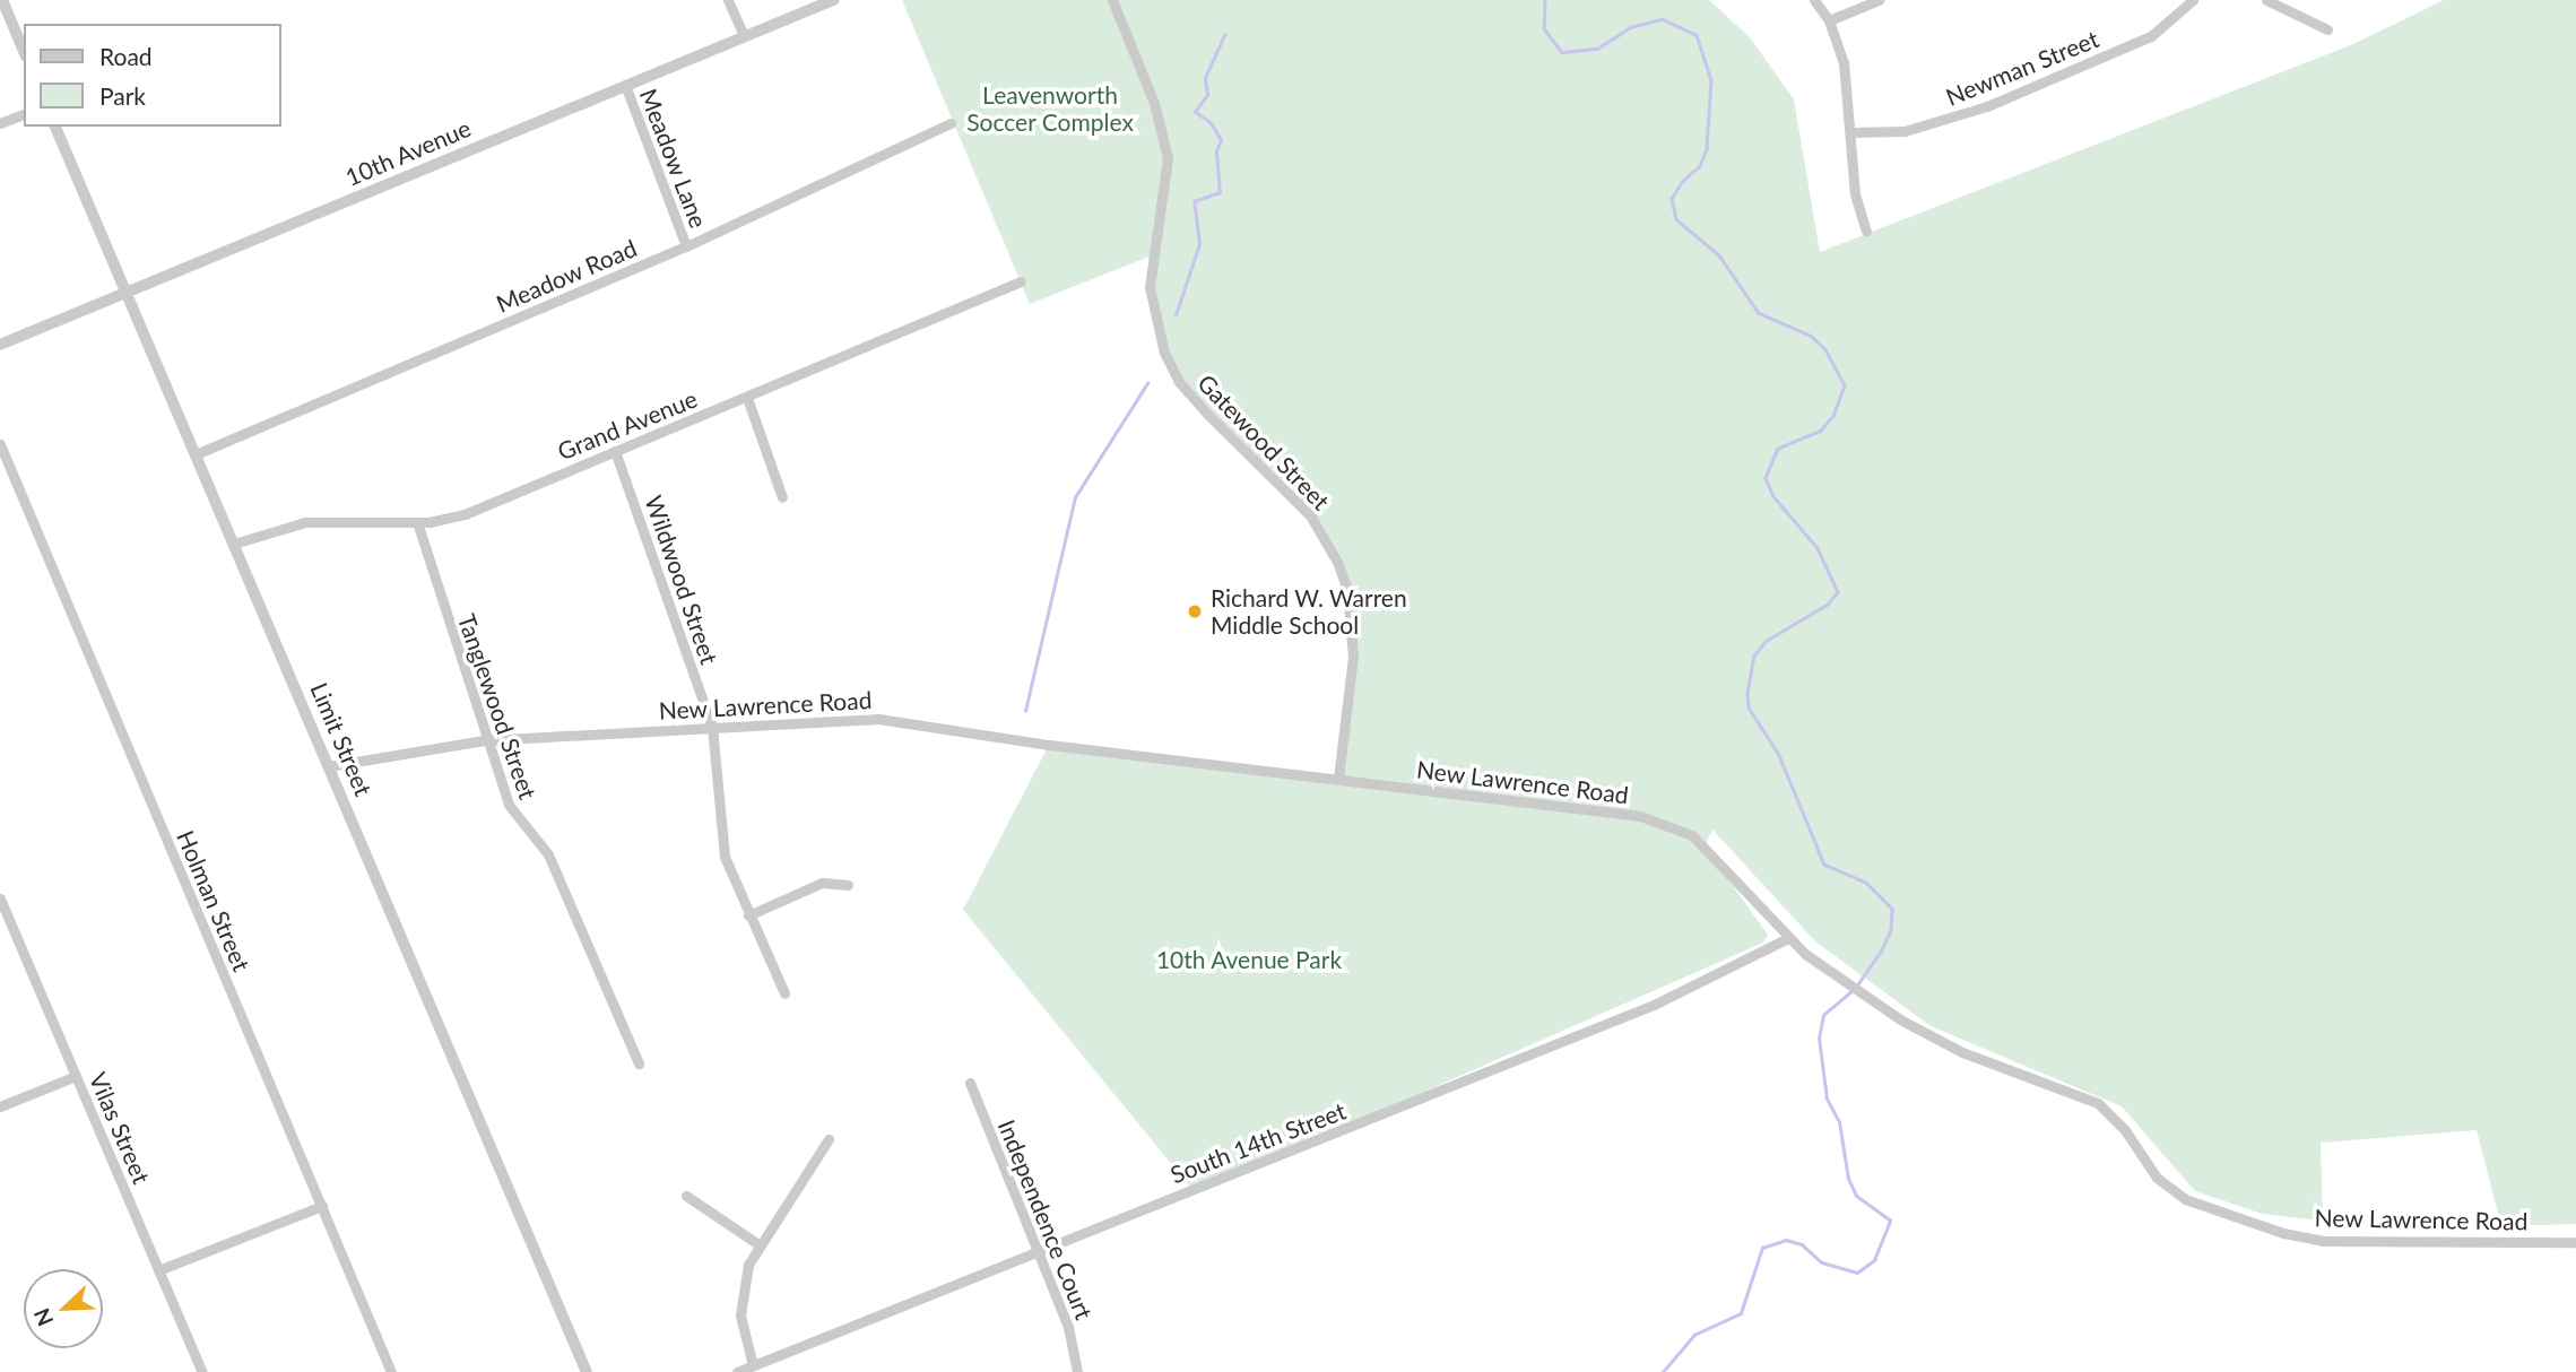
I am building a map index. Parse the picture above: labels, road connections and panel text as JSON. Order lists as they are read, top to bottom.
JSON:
{
  "streets": {
    "street": [
      "Newman Street",
      "10th Avenue",
      "Meadow Lane",
      "Meadow Road",
      "Grand Avenue",
      "Gatewood Street",
      "Wildwood Street",
      "New Lawrence Road",
      "Tanglewood Street",
      "Limit Street",
      "Holman Street",
      "Vilas Street",
      "South 14th Street",
      "Independence Court"
    ]
  },
  "crossings": [
    ["10th Avenue", "Meadow Lane"],
    ["10th Avenue", "Limit Street"],
    ["Meadow Lane", "Meadow Road"],
    ["Meadow Road", "Limit Street"],
    ["Grand Avenue", "Wildwood Street"],
    ["Grand Avenue", "Tanglewood Street"],
    ["Grand Avenue", "Limit Street"],
    ["Gatewood Street", "New Lawrence Road"],
    ["Wildwood Street", "New Lawrence Road"],
    ["New Lawrence Road", "Tanglewood Street"],
    ["New Lawrence Road", "Limit Street"],
    ["New Lawrence Road", "South 14th Street"],
    ["South 14th Street", "Independence Court"]
  ],
  "parks": ["Leavenworth Soccer Complex", "10th Avenue Park"],
  "places": ["Richard W. Warren Middle School"],
  "legend": ["Road", "Park"],
  "north": "bottom left"
}
